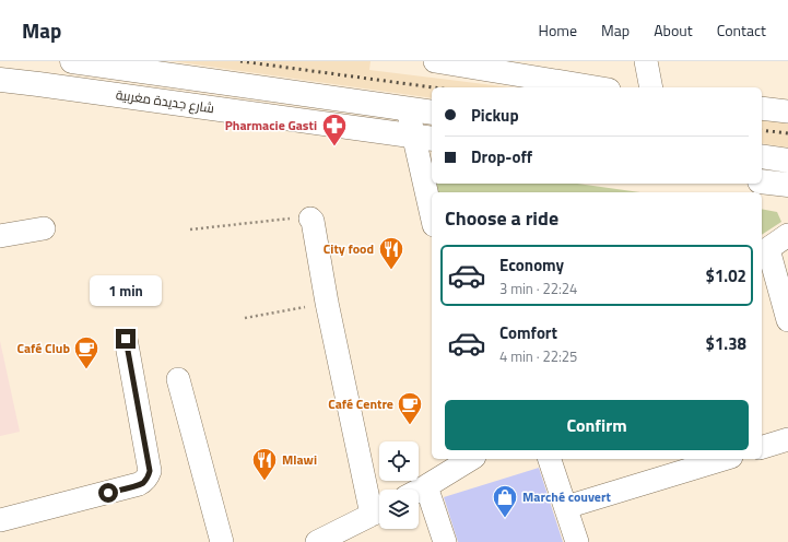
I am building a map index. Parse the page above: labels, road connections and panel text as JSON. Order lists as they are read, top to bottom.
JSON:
{
  "streets": {
    "main road": ["شارع جديدة مغربية"]
  },
  "places": {
    "pharmacy": ["Pharmacie Gasti"],
    "restaurant": ["City food", "Mlawi"],
    "cafe": ["Café Club", "Café Centre"],
    "shop": ["Marché couvert"]
  },
  "page": {
    "header": "Map",
    "nav": [
      "Home",
      "Map",
      "About",
      "Contact"
    ],
    "banner": ["Pickup", "Drop-off"],
    "heading": "Choose a ride",
    "list": [
      {
        "name": "Economy",
        "note": "3 min · 22:24",
        "value": "$1.02"
      },
      {
        "name": "Comfort",
        "note": "4 min · 22:25",
        "value": "$1.38"
      }
    ],
    "bubble": "1 min",
    "buttons": "Confirm"
  }
}
